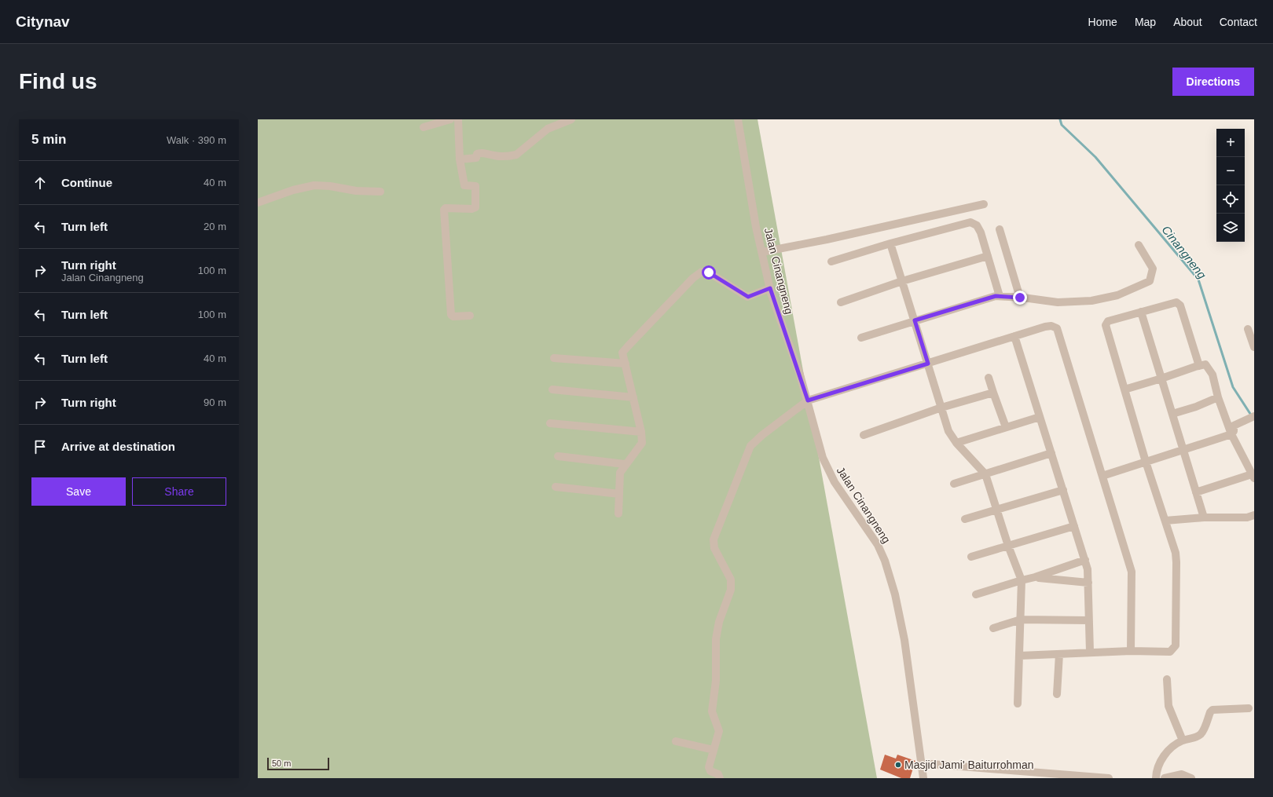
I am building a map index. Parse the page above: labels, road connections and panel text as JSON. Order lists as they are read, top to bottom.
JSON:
{
  "streets": {
    "street": ["Jalan Cinangneng"]
  },
  "water": ["Cinangneng"],
  "places": ["Masjid Jami' Baiturrohman"],
  "scale_bar": "50 m",
  "page": {
    "header": "Citynav",
    "nav": [
      "Home",
      "Map",
      "About",
      "Contact"
    ],
    "buttons": [
      "Directions",
      ["Save", "Share"]
    ],
    "title": "Find us",
    "heading": ["5 min", "Walk · 390 m"],
    "map_buttons": ["+", "−"],
    "list": [
      ["Continue", "40 m"],
      ["Turn left", "20 m"],
      ["Turn right", "Jalan Cinangneng", "100 m"],
      ["Turn left", "100 m"],
      ["Turn left", "40 m"],
      ["Turn right", "90 m"],
      "Arrive at destination"
    ],
    "scale": "50 m"
  }
}
